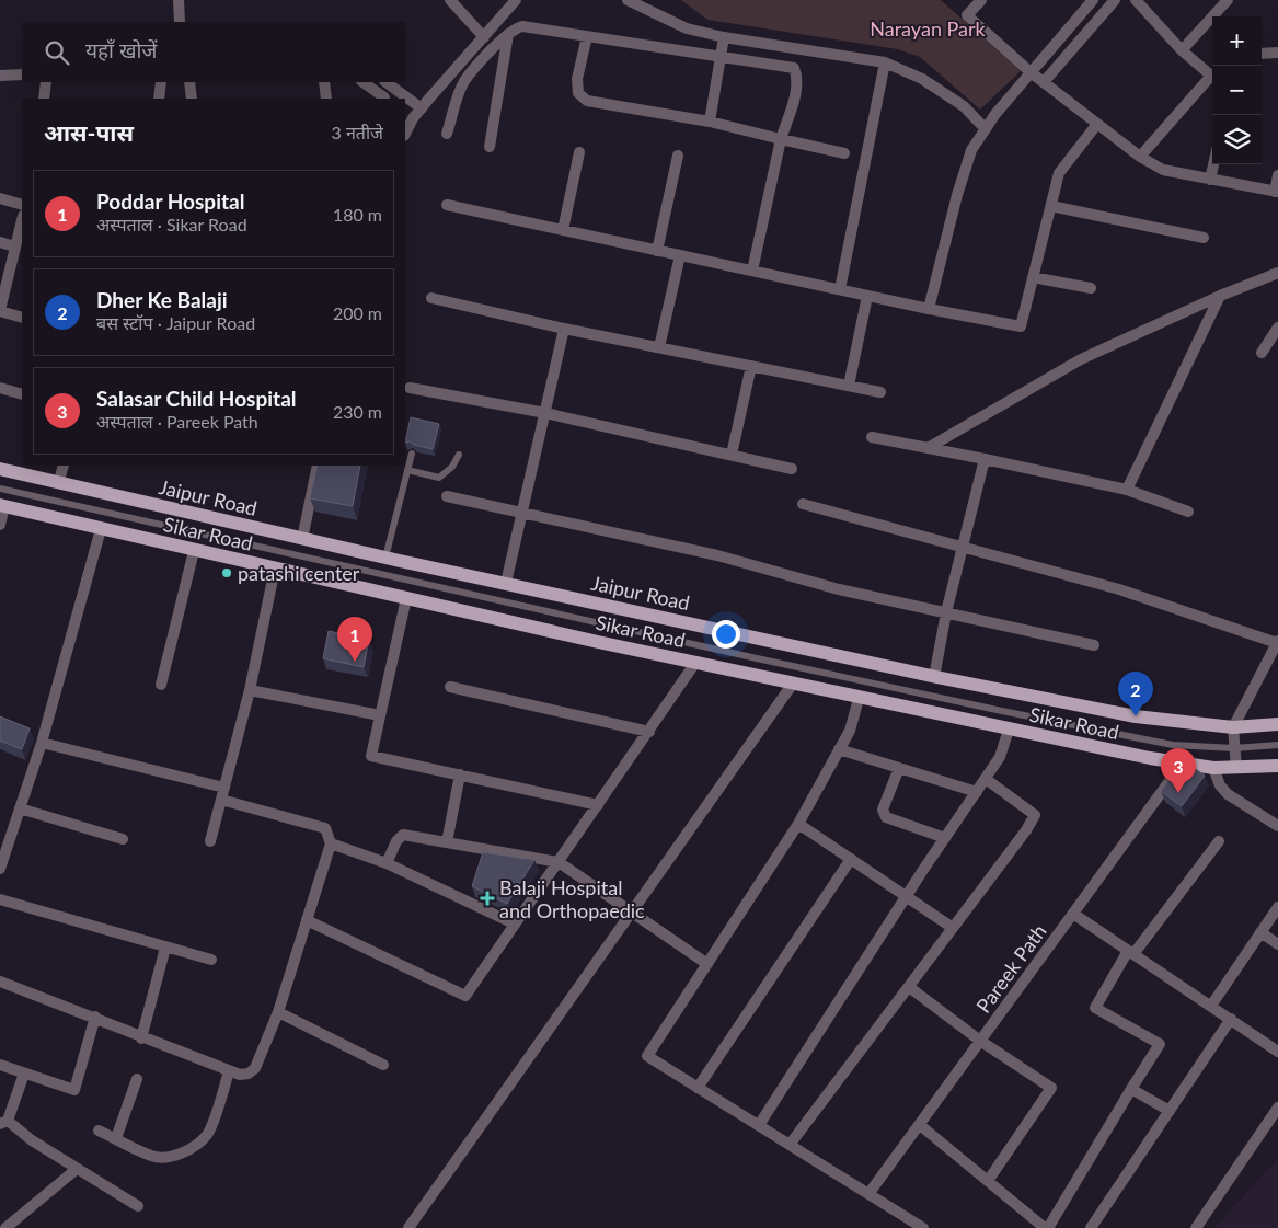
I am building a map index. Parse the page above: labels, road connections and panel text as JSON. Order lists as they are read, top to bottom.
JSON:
{
  "streets": {
    "main road": ["Jaipur Road", "Sikar Road"],
    "street": ["Pareek Path"]
  },
  "crossings": [
    ["Sikar Road", "Pareek Path"]
  ],
  "parks": ["Narayan Park"],
  "places": {
    "other": ["patashi center"],
    "health": ["Balaji Hospital and Orthopaedic"]
  },
  "page": {
    "map_buttons": ["+", "−"],
    "search": "यहाँ खोजें",
    "heading": ["आस-पास", "3 नतीजे"],
    "list": [
      {
        "mark": "1",
        "name": "Poddar Hospital",
        "note": "अस्पताल · Sikar Road",
        "value": "180 m"
      },
      {
        "mark": "2",
        "name": "Dher Ke Balaji",
        "note": "बस स्टॉप · Jaipur Road",
        "value": "200 m"
      },
      {
        "mark": "3",
        "name": "Salasar Child Hospital",
        "note": "अस्पताल · Pareek Path",
        "value": "230 m"
      }
    ],
    "pins": ["1", "2", "3"]
  }
}
